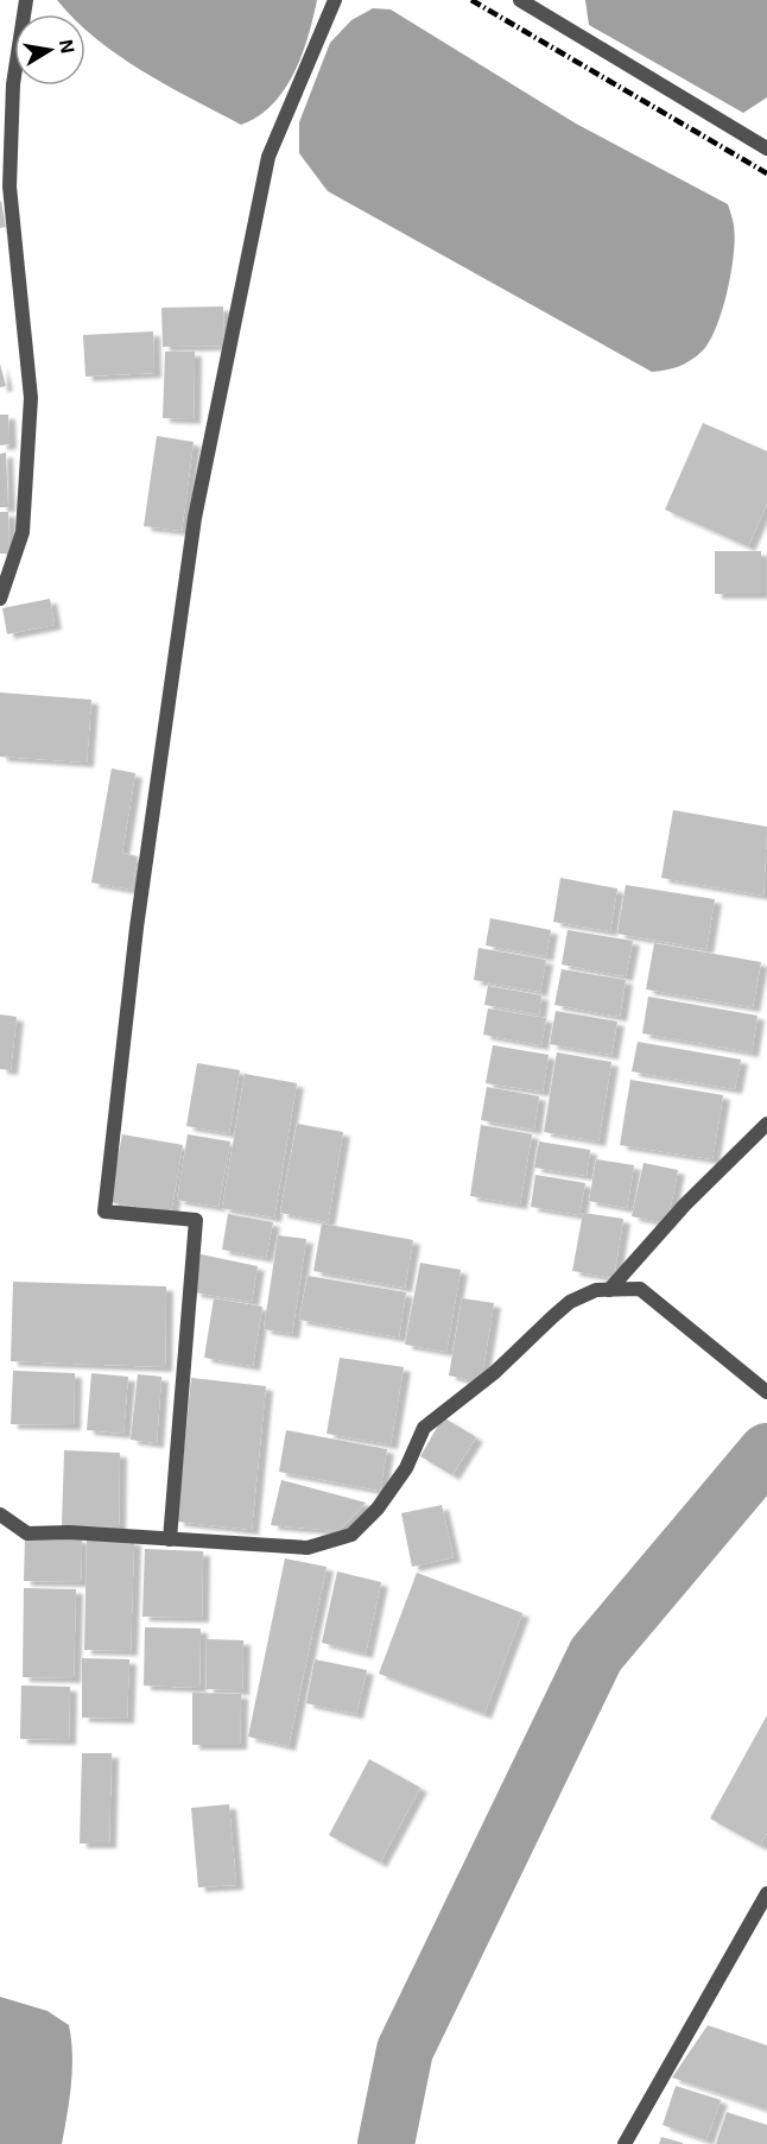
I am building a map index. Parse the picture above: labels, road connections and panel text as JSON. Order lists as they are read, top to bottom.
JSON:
{
  "north": "right"
}
